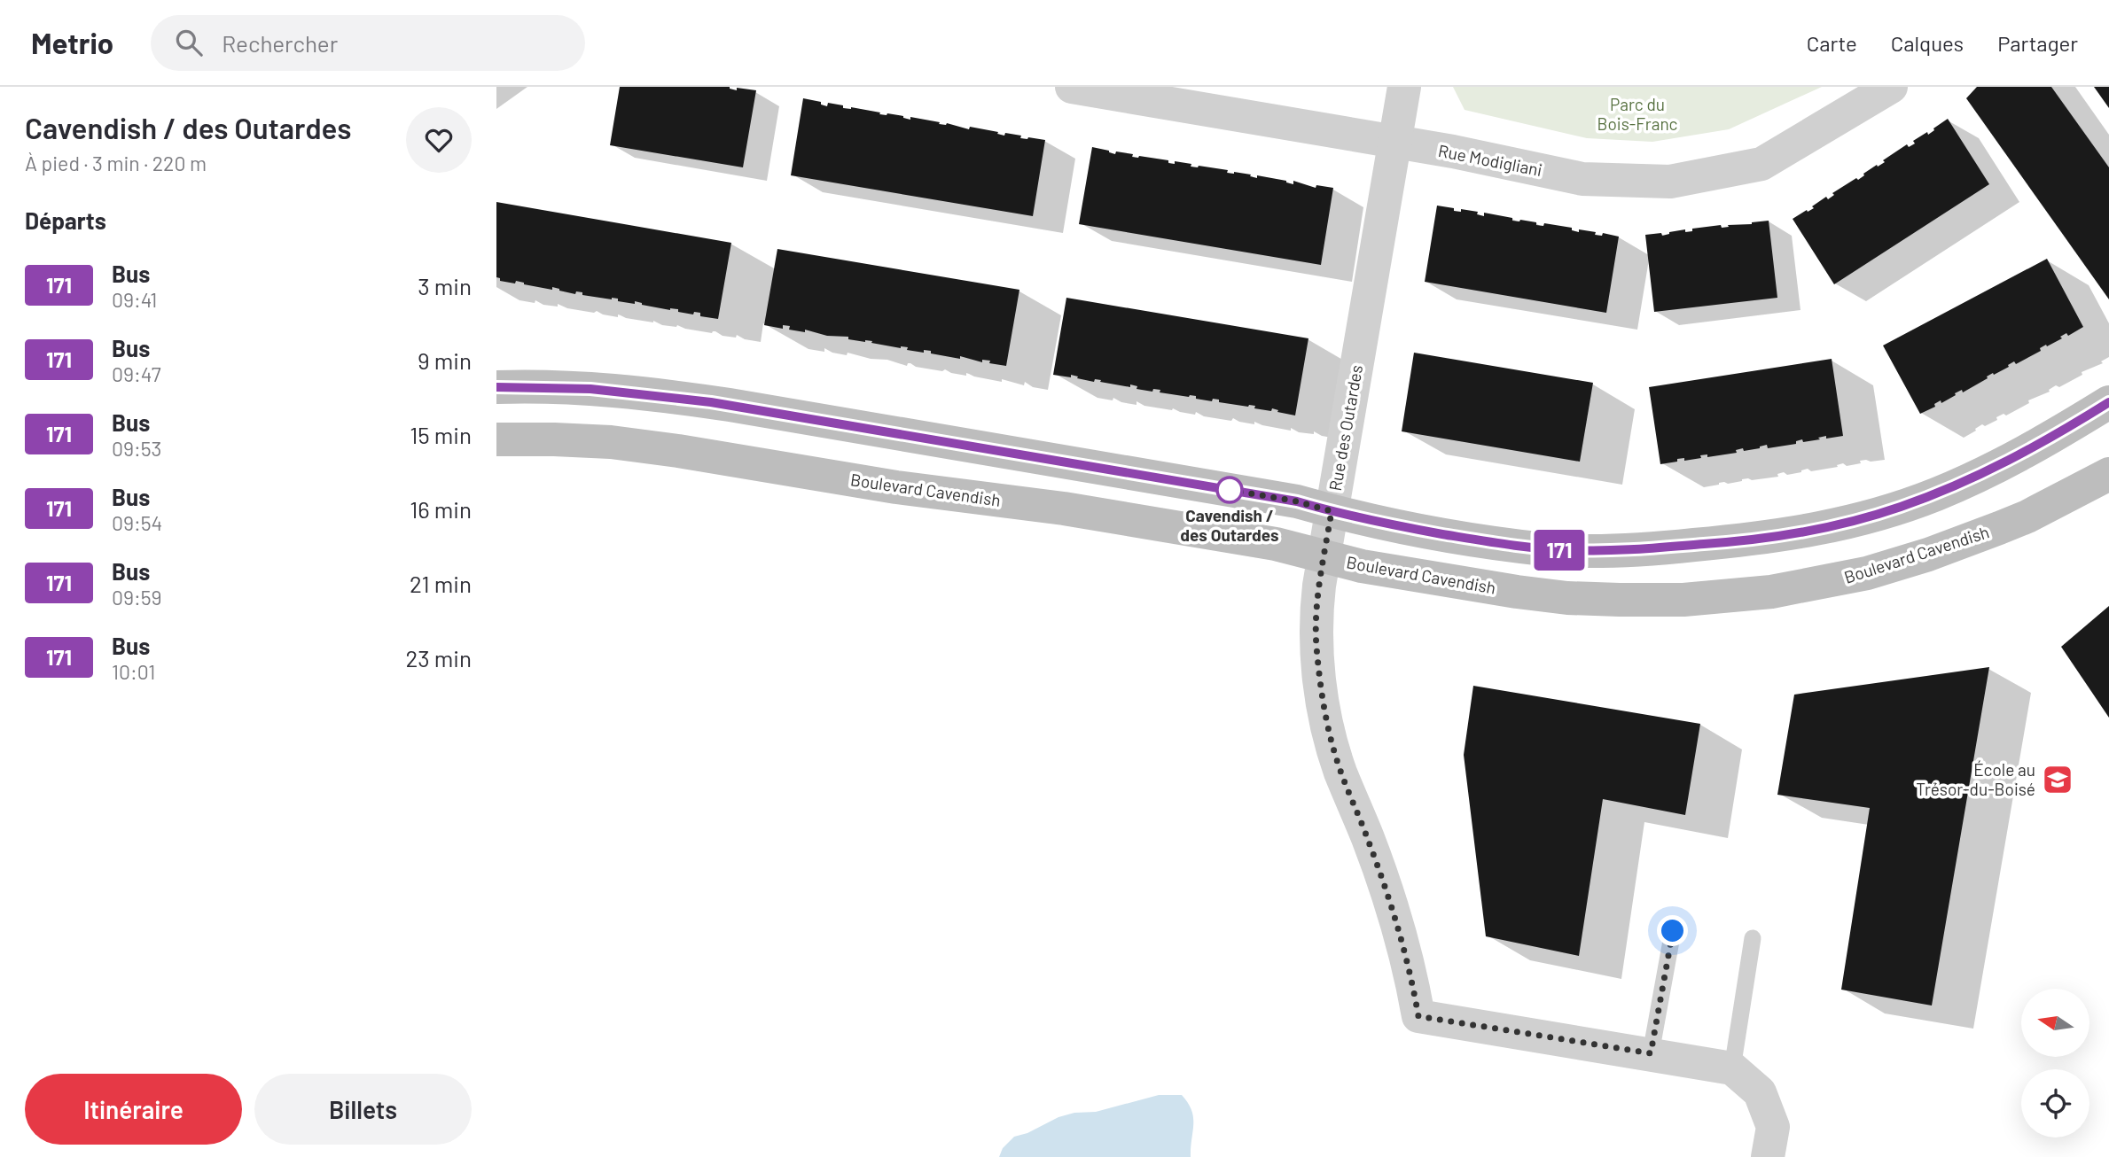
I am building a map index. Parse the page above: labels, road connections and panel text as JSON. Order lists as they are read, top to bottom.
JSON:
{
  "streets": {
    "main road": ["Boulevard Cavendish"],
    "street": ["Rue Modigliani", "Rue des Outardes"]
  },
  "crossings": [
    ["Rue Modigliani", "Rue des Outardes"],
    ["Rue des Outardes", "Boulevard Cavendish"]
  ],
  "parks": ["Parc du Bois-Franc"],
  "places": {
    "other": ["Cavendish / des Outardes"],
    "school or university": ["École au Trésor-du-Boisé"]
  },
  "lines": ["bus line 171"],
  "north": "left",
  "page": {
    "header": "Metrio",
    "search": "Rechercher",
    "nav": ["Carte", "Calques", "Partager"],
    "heading": [
      ["Cavendish / des Outardes", "À pied · 3 min · 220 m"],
      "Départs"
    ],
    "on_map": "171",
    "list": [
      {
        "mark": "171",
        "name": "Bus",
        "note": "09:41",
        "value": "3 min"
      },
      {
        "mark": "171",
        "name": "Bus",
        "note": "09:47",
        "value": "9 min"
      },
      {
        "mark": "171",
        "name": "Bus",
        "note": "09:53",
        "value": "15 min"
      },
      {
        "mark": "171",
        "name": "Bus",
        "note": "09:54",
        "value": "16 min"
      },
      {
        "mark": "171",
        "name": "Bus",
        "note": "09:59",
        "value": "21 min"
      },
      {
        "mark": "171",
        "name": "Bus",
        "note": "10:01",
        "value": "23 min"
      }
    ],
    "buttons": ["Itinéraire", "Billets"]
  }
}
